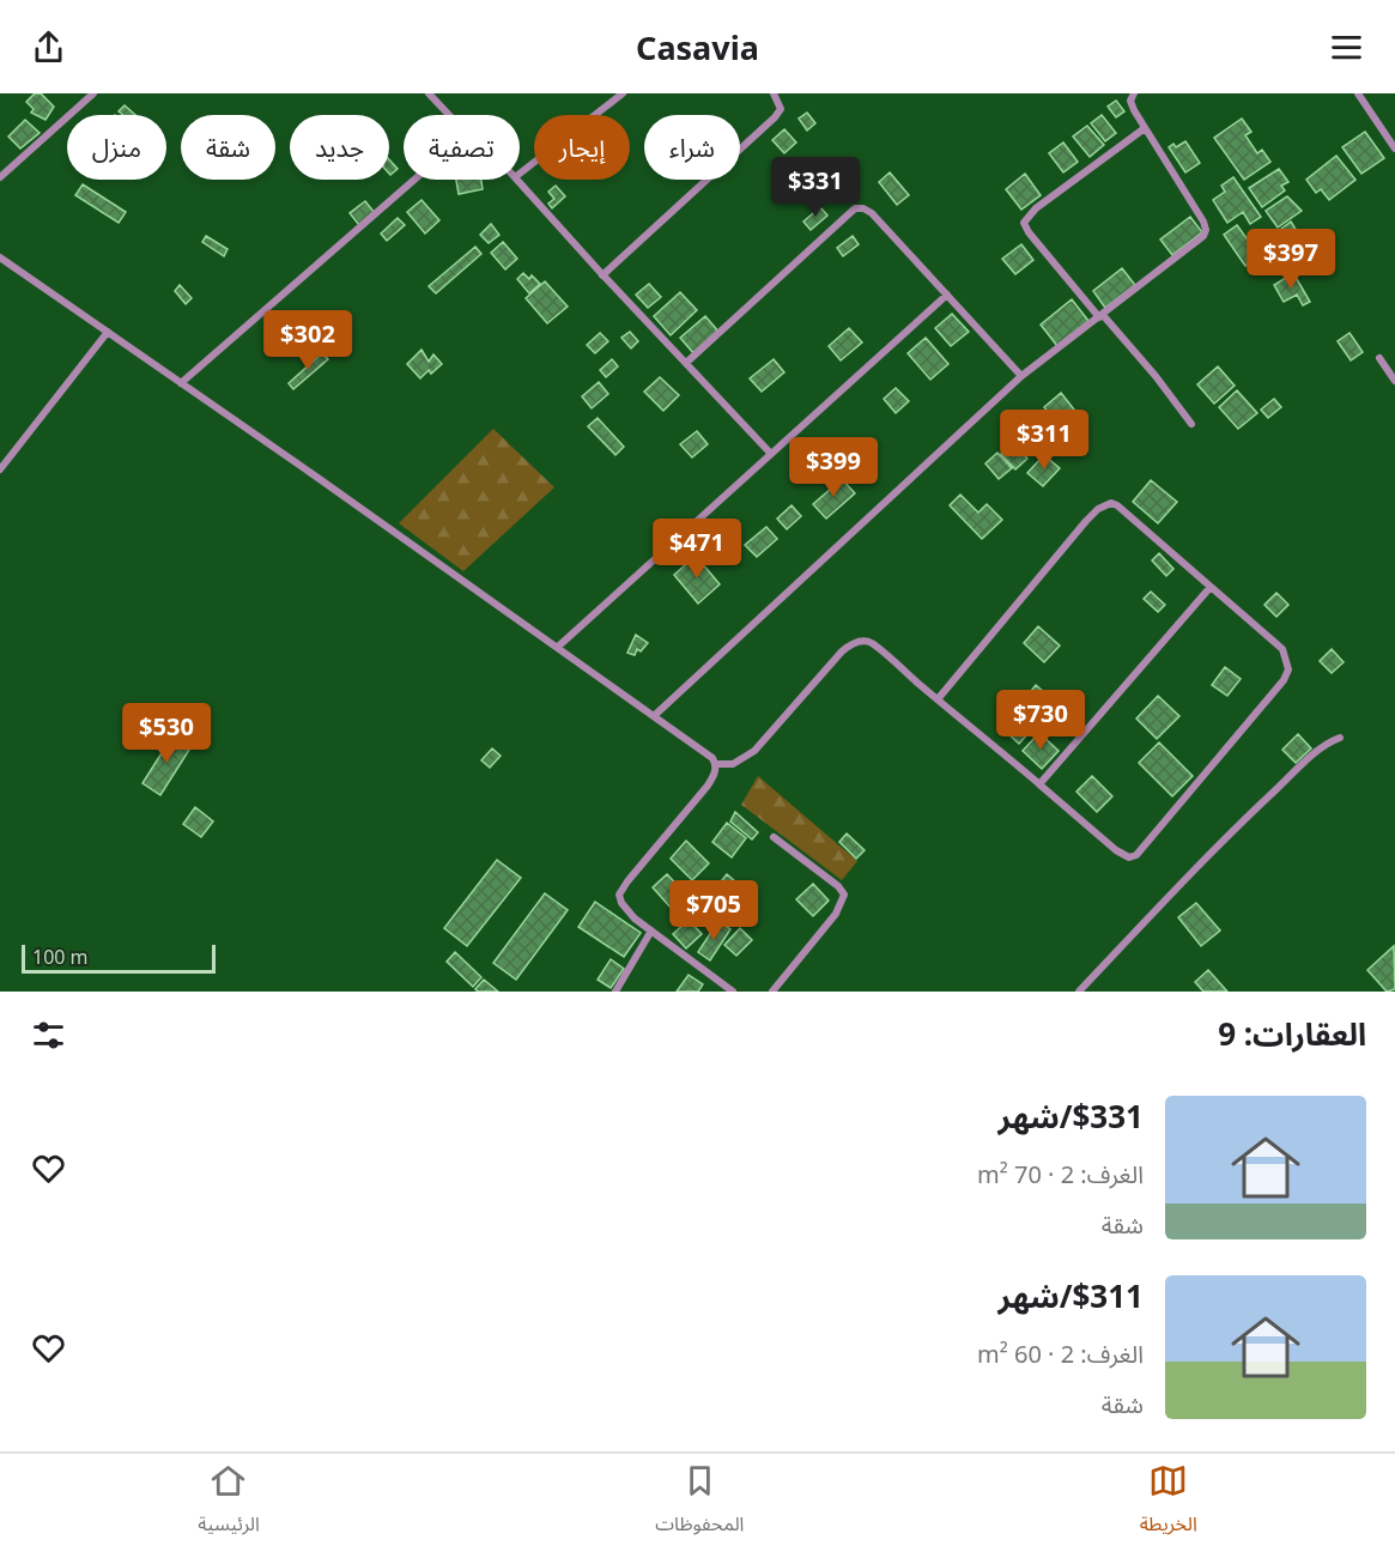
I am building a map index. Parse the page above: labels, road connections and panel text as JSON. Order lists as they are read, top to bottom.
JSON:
{
  "scale_bar": "100 m",
  "page": {
    "header": "Casavia",
    "chip": [
      "شراء",
      "إيجار",
      "تصفية",
      "جديد",
      "شقة",
      "منزل"
    ],
    "price": [
      "$331",
      "$397",
      "$302",
      "$311",
      "$399",
      "$471",
      "$730",
      "$530",
      "$705"
    ],
    "scale": "100 m",
    "heading": "العقارات: 9",
    "list": [
      {
        "name": "$331/شهر",
        "note": "الغرف: 2 · 70 m² · شقة"
      },
      {
        "name": "$311/شهر",
        "note": "الغرف: 2 · 60 m² · شقة"
      }
    ],
    "tabs": ["الخريطة", "المحفوظات", "الرئيسية"]
  }
}
